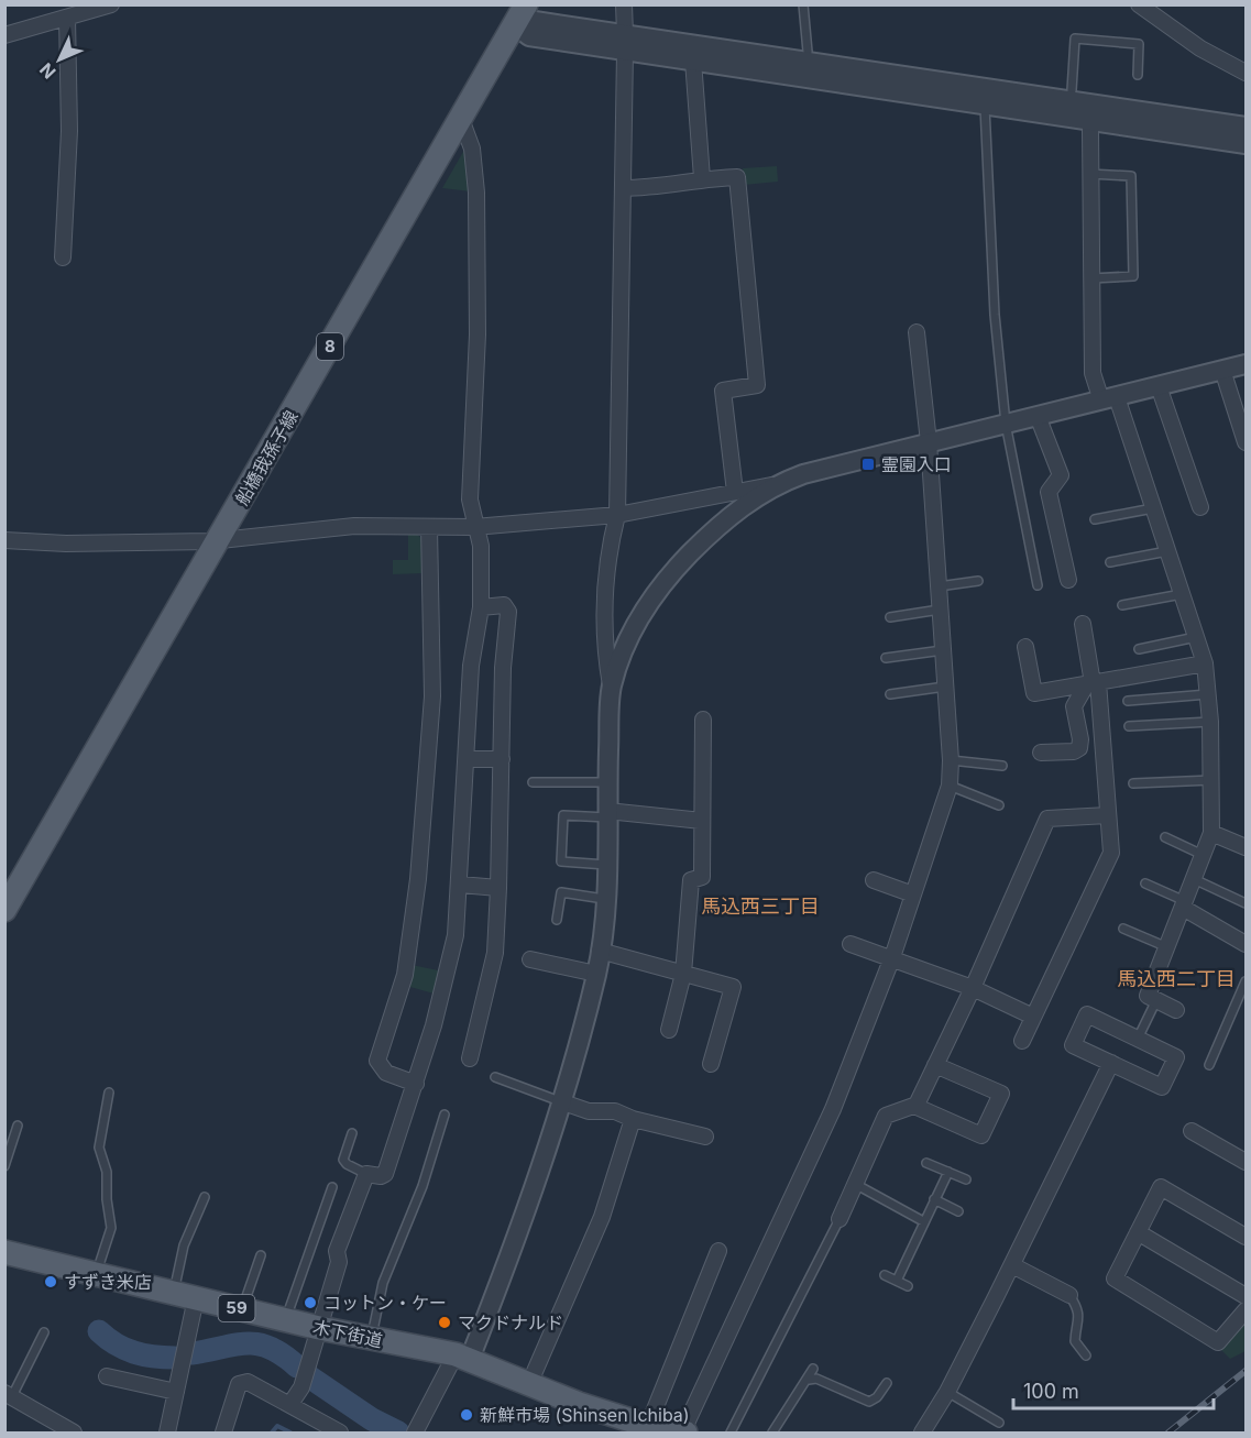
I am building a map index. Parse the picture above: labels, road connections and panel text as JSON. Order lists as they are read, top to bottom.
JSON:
{
  "streets": {
    "main road": [
      "8",
      "船橋我孫子線",
      "59",
      "木下街道"
    ]
  },
  "districts": ["馬込西三丁目", "馬込西二丁目"],
  "places": {
    "transit": ["霊園入口"],
    "other": [
      "すずき米店",
      "コットン・ケー",
      "マクドナルド",
      "新鮮市場 (Shinsen Ichiba)"
    ]
  },
  "scale_bar": "100 m",
  "north": "bottom left"
}
